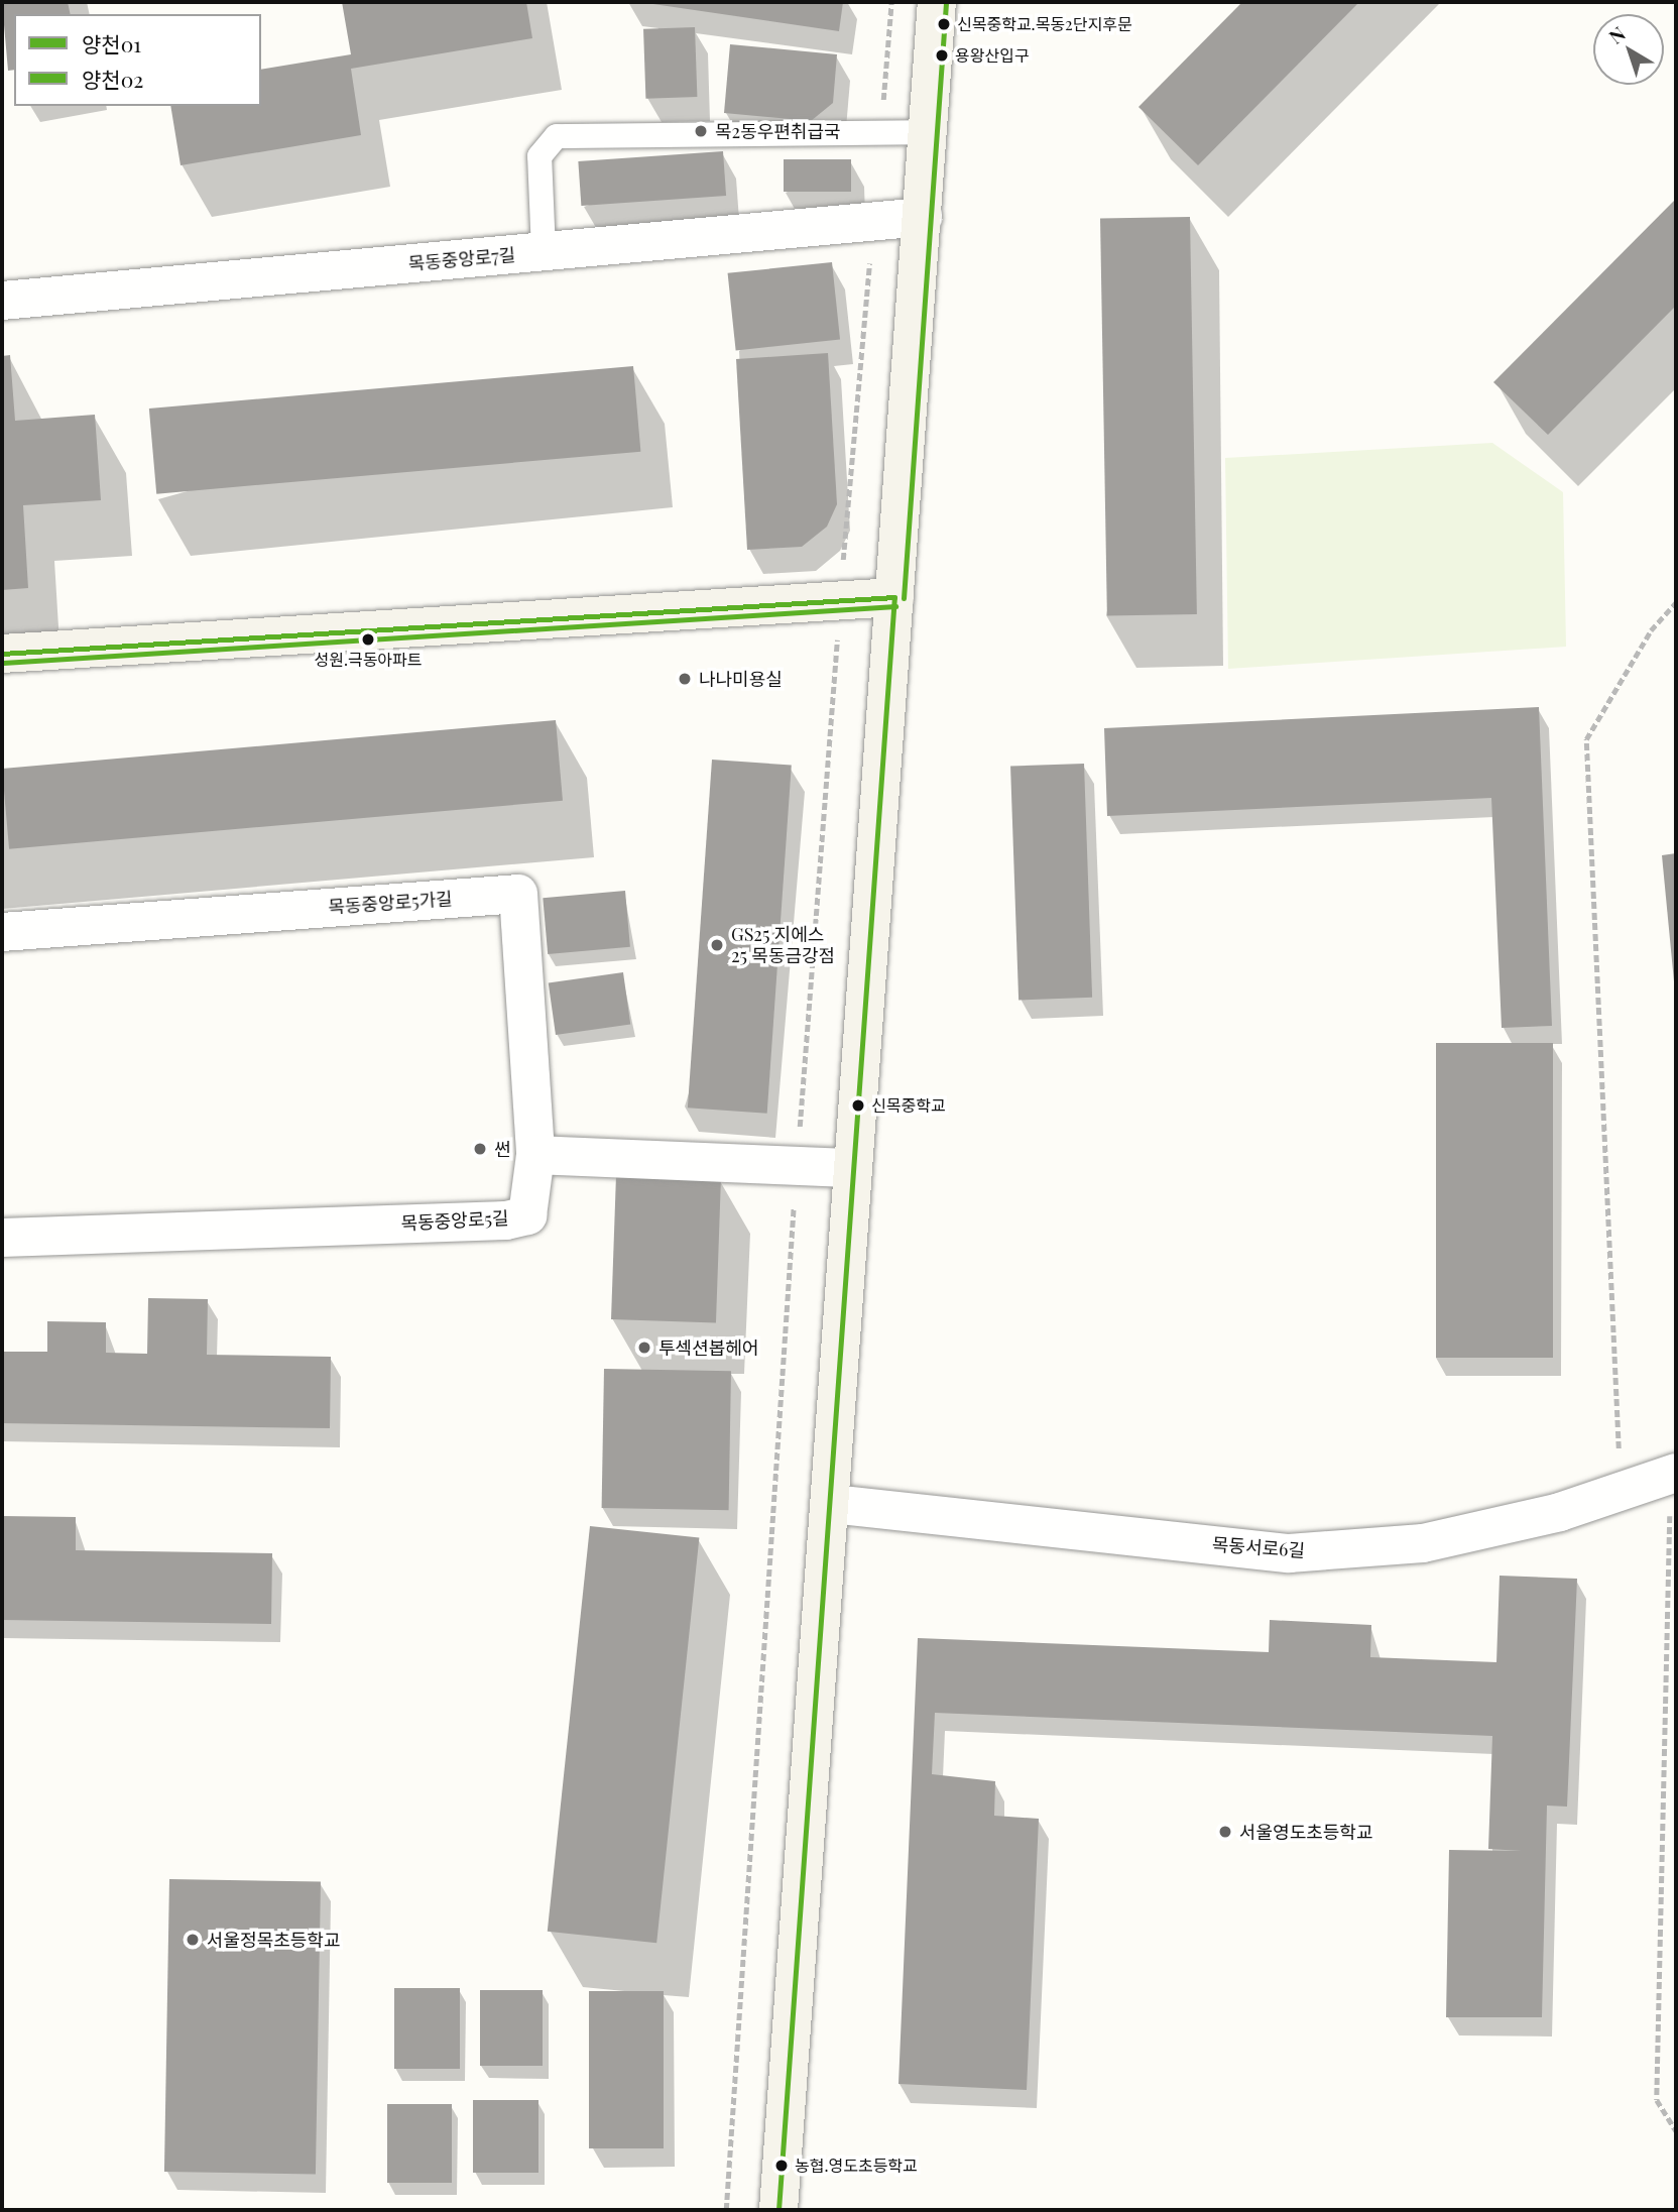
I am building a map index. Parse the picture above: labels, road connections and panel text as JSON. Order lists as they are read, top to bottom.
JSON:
{
  "streets": {
    "street": [
      "목동중앙로7길",
      "목동중앙로5가길",
      "목동중앙로5길",
      "목동서로6길"
    ]
  },
  "crossings": [
    ["목동중앙로5가길", "목동중앙로5길"]
  ],
  "places": [
    "신목중학교.목동2단지후문",
    "용왕산입구",
    "목2동우편취급국",
    "성원.극동아파트",
    "나나미용실",
    "GS25 지에스 25 목동금강점",
    "신목중학교",
    "썬",
    "투섹션봅헤어",
    "서울영도초등학교",
    "서울정목초등학교",
    "농협.영도초등학교"
  ],
  "lines": ["transit line 양천02", "transit line 양천01"],
  "legend": ["양천01", "양천02"],
  "north": "top left"
}
